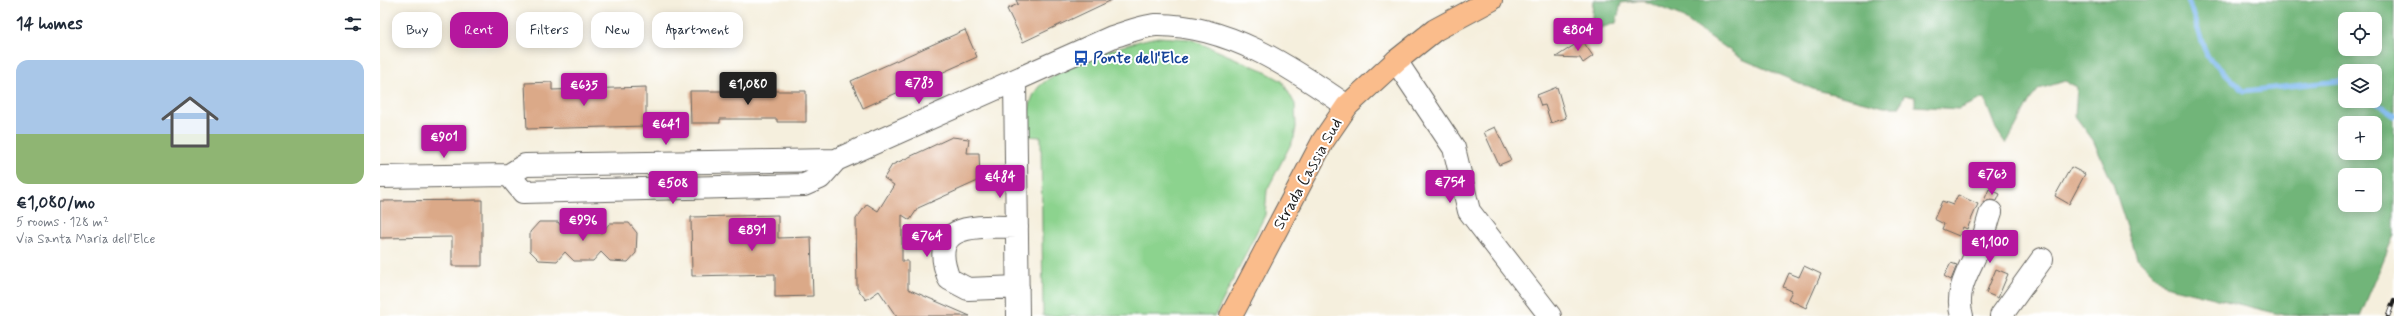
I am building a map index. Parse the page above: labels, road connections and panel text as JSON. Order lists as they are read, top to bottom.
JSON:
{
  "streets": {
    "main road": ["Strada Cassia Sud"]
  },
  "places": {
    "bus stop": ["Ponte dell'Elce"]
  },
  "page": {
    "heading": "14 homes",
    "map_buttons": ["+", "−"],
    "chip": [
      "Buy",
      "Rent",
      "Filters",
      "New",
      "Apartment"
    ],
    "price": [
      "€804",
      "€783",
      "€1,080",
      "€635",
      "€641",
      "€901",
      "€763",
      "€484",
      "€754",
      "€508",
      "€996",
      "€891",
      "€764",
      "€1,100"
    ],
    "list": [
      {
        "name": "€1,080/mo",
        "note": "5 rooms · 128 m² · Via Santa Maria dell'Elce"
      }
    ]
  }
}
